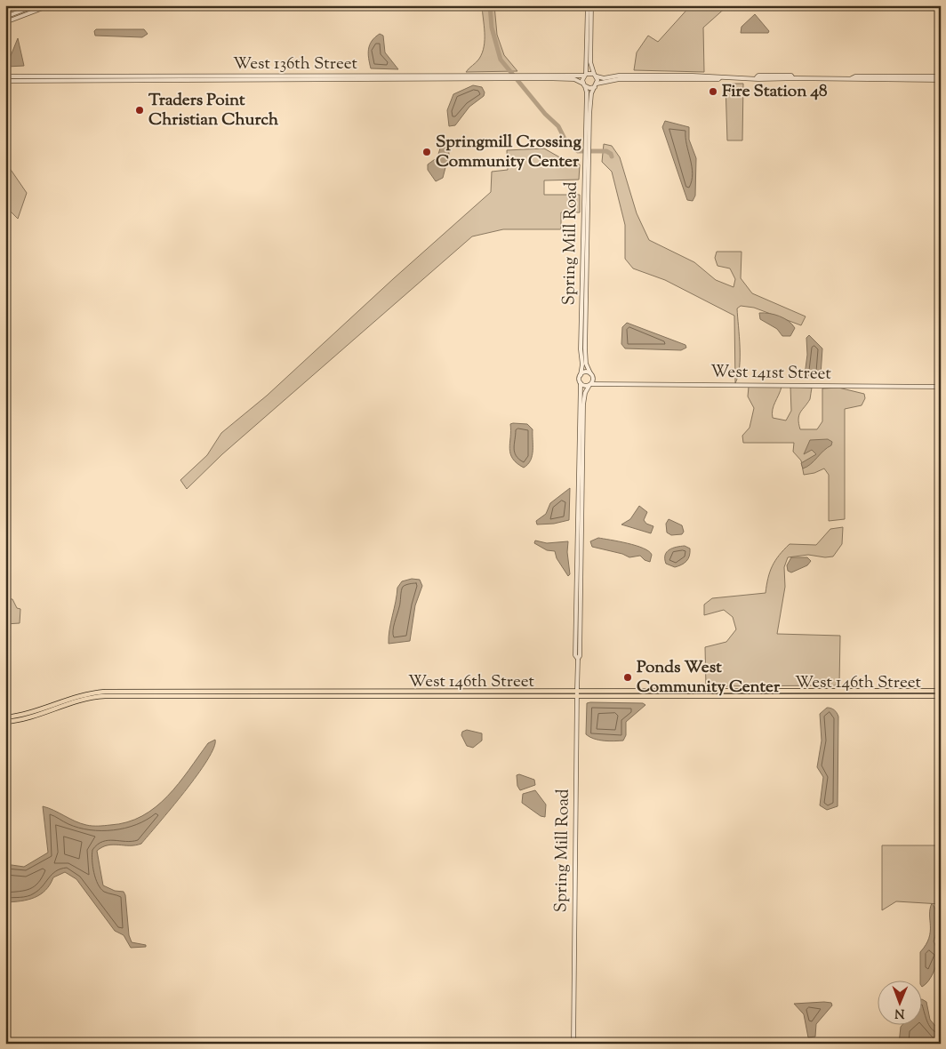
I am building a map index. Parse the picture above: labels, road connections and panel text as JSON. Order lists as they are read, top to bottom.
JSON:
{
  "streets": {
    "main road": ["West 146th Street"],
    "street": ["West 136th Street", "Spring Mill Road", "West 141st Street"]
  },
  "crossings": [
    ["West 136th Street", "Spring Mill Road"],
    ["Spring Mill Road", "West 141st Street"],
    ["Spring Mill Road", "West 146th Street"]
  ],
  "places": [
    "Fire Station 48",
    "Traders Point Christian Church",
    "Springmill Crossing Community Center",
    "Ponds West Community Center"
  ],
  "north": "bottom"
}
